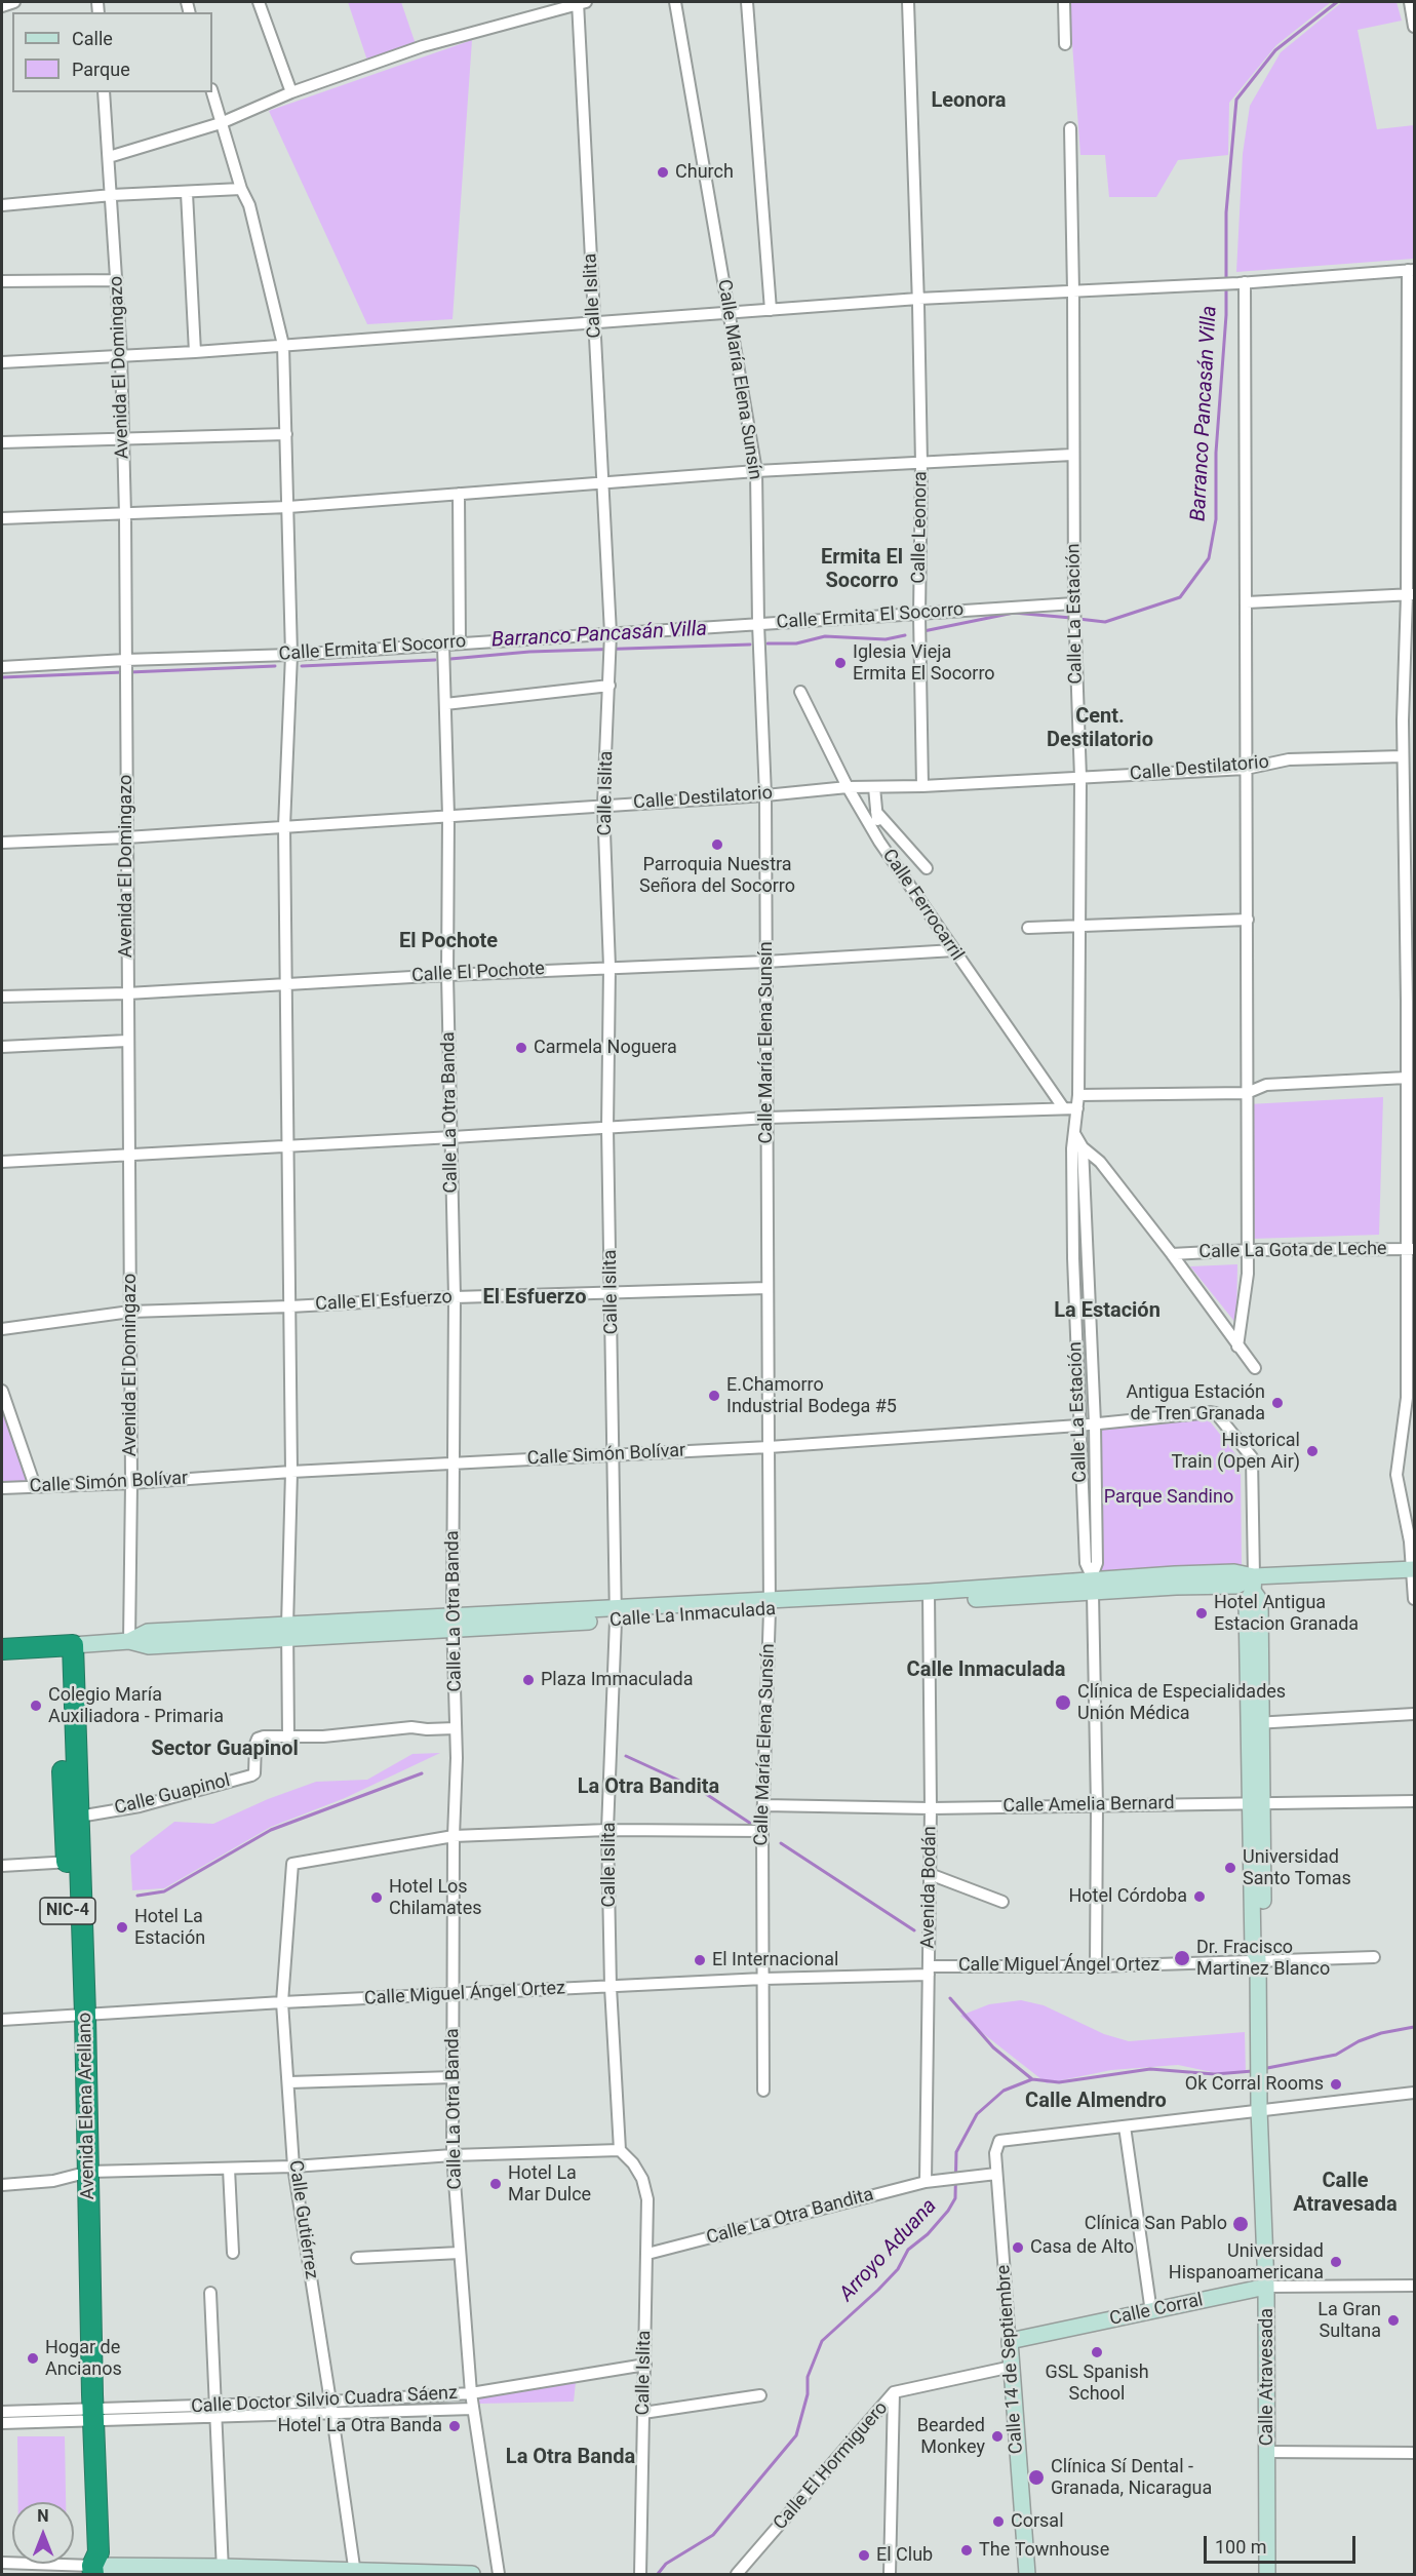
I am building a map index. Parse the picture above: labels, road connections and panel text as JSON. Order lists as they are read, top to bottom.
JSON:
{
  "streets": {
    "highway": ["NIC-4", "Avenida Elena Arellano"],
    "street": [
      "Calle Islita",
      "Avenida El Domingazo",
      "Calle María Elena Sunsín",
      "Calle Leonora",
      "Calle La Estación",
      "Calle Ermita El Socorro",
      "Calle Destilatorio",
      "Calle Ferrocarril",
      "Calle El Pochote",
      "Calle La Otra Banda",
      "Calle La Gota de Leche",
      "Calle El Esfuerzo",
      "Calle Simón Bolívar",
      "Calle La Inmaculada",
      "Calle Guapinol",
      "Calle Amelia Bernard",
      "Avenida Bodán",
      "Calle Miguel Ángel Ortez",
      "Calle La Otra Bandita",
      "Calle Gutiérrez",
      "Calle Corral",
      "Calle 14 de Septiembre",
      "Calle Atravesada",
      "Calle Doctor Silvio Cuadra Sáenz",
      "Calle El Hormiguero"
    ]
  },
  "crossings": [
    ["Calle Islita", "Calle Ermita El Socorro"],
    ["Calle Islita", "Calle Destilatorio"],
    ["Calle Islita", "Calle El Pochote"],
    ["Calle Islita", "Calle El Esfuerzo"],
    ["Calle Islita", "Calle Simón Bolívar"],
    ["Calle Islita", "Calle La Inmaculada"],
    ["Calle Islita", "Calle Miguel Ángel Ortez"],
    ["Calle Islita", "Calle La Otra Bandita"],
    ["Calle Islita", "Calle Doctor Silvio Cuadra Sáenz"],
    ["Avenida El Domingazo", "Calle Ermita El Socorro"],
    ["Avenida El Domingazo", "Calle Destilatorio"],
    ["Avenida El Domingazo", "Calle El Pochote"],
    ["Avenida El Domingazo", "Calle El Esfuerzo"],
    ["Avenida El Domingazo", "Calle Simón Bolívar"],
    ["Avenida El Domingazo", "Calle La Inmaculada"],
    ["Calle María Elena Sunsín", "Calle Ermita El Socorro"],
    ["Calle María Elena Sunsín", "Calle Destilatorio"],
    ["Calle María Elena Sunsín", "Calle El Pochote"],
    ["Calle María Elena Sunsín", "Calle El Esfuerzo"],
    ["Calle María Elena Sunsín", "Calle Simón Bolívar"],
    ["Calle María Elena Sunsín", "Calle La Inmaculada"],
    ["Calle María Elena Sunsín", "Calle Amelia Bernard"],
    ["Calle María Elena Sunsín", "Calle Miguel Ángel Ortez"],
    ["Calle Leonora", "Calle Ermita El Socorro"],
    ["Calle Leonora", "Calle Destilatorio"],
    ["Calle La Estación", "Calle Ermita El Socorro"],
    ["Calle La Estación", "Calle Destilatorio"],
    ["Calle La Estación", "Calle Simón Bolívar"],
    ["Calle La Estación", "Calle La Inmaculada"],
    ["Calle La Estación", "Calle Amelia Bernard"],
    ["Calle La Estación", "Calle Miguel Ángel Ortez"],
    ["Calle Ermita El Socorro", "Calle La Otra Banda"],
    ["Calle Destilatorio", "Calle Ferrocarril"],
    ["Calle Destilatorio", "Calle La Otra Banda"],
    ["Calle Ferrocarril", "Calle El Pochote"],
    ["Calle El Pochote", "Calle La Otra Banda"],
    ["Calle La Otra Banda", "Calle El Esfuerzo"],
    ["Calle La Otra Banda", "Calle Simón Bolívar"],
    ["Calle La Otra Banda", "Calle La Inmaculada"],
    ["Calle La Otra Banda", "Calle Guapinol"],
    ["Calle La Otra Banda", "Calle Miguel Ángel Ortez"],
    ["Calle La Otra Banda", "Calle Gutiérrez"],
    ["Calle La Otra Banda", "Calle Doctor Silvio Cuadra Sáenz"],
    ["Calle Simón Bolívar", "Calle Atravesada"],
    ["Calle La Inmaculada", "Avenida Bodán"],
    ["Calle La Inmaculada", "Avenida Elena Arellano"],
    ["Calle La Inmaculada", "Calle Atravesada"],
    ["Calle Guapinol", "Avenida Elena Arellano"],
    ["Calle Amelia Bernard", "Avenida Bodán"],
    ["Calle Amelia Bernard", "Calle Atravesada"],
    ["Avenida Bodán", "Calle Miguel Ángel Ortez"],
    ["Avenida Bodán", "Calle La Otra Bandita"],
    ["Calle Miguel Ángel Ortez", "Avenida Elena Arellano"],
    ["Calle Miguel Ángel Ortez", "Calle Gutiérrez"],
    ["Calle Miguel Ángel Ortez", "Calle Atravesada"],
    ["Avenida Elena Arellano", "Calle Doctor Silvio Cuadra Sáenz"],
    ["Calle La Otra Bandita", "Calle 14 de Septiembre"],
    ["Calle Gutiérrez", "Calle Doctor Silvio Cuadra Sáenz"],
    ["Calle Corral", "Calle 14 de Septiembre"],
    ["Calle Corral", "Calle Atravesada"],
    ["Calle 14 de Septiembre", "Calle El Hormiguero"]
  ],
  "districts": [
    "Leonora",
    "Ermita El Socorro",
    "Cent. Destilatorio",
    "El Pochote",
    "El Esfuerzo",
    "La Estación",
    "Calle Inmaculada",
    "Sector Guapinol",
    "La Otra Bandita",
    "Calle Almendro",
    "Calle Atravesada",
    "La Otra Banda"
  ],
  "water": ["Barranco Pancasán Villa", "Arroyo Aduana"],
  "parks": ["Parque Sandino"],
  "places": [
    "Church",
    "Iglesia Vieja Ermita El Socorro",
    "Parroquia Nuestra Señora del Socorro",
    "Carmela Noguera",
    "E.Chamorro Industrial Bodega #5",
    "Antigua Estación de Tren Granada",
    "Historical Train (Open Air)",
    "Hotel Antigua Estacion Granada",
    "Plaza Immaculada",
    "Clínica de Especialidades Unión Médica",
    "Colegio María Auxiliadora - Primaria",
    "Universidad Santo Tomas",
    "Hotel Córdoba",
    "Hotel Los Chilamates",
    "Hotel La Estación",
    "Dr. Fracisco Martinez Blanco",
    "El Internacional",
    "Ok Corral Rooms",
    "Hotel La Mar Dulce",
    "Clínica San Pablo",
    "Casa de Alto",
    "Universidad Hispanoamericana",
    "La Gran Sultana",
    "GSL Spanish School",
    "Hogar de Ancianos",
    "Hotel La Otra Banda",
    "Bearded Monkey",
    "Clínica Sí Dental - Granada, Nicaragua",
    "Corsal",
    "The Townhouse",
    "El Club"
  ],
  "legend": ["Calle", "Parque"],
  "scale_bar": "100 m",
  "north": "top"
}
